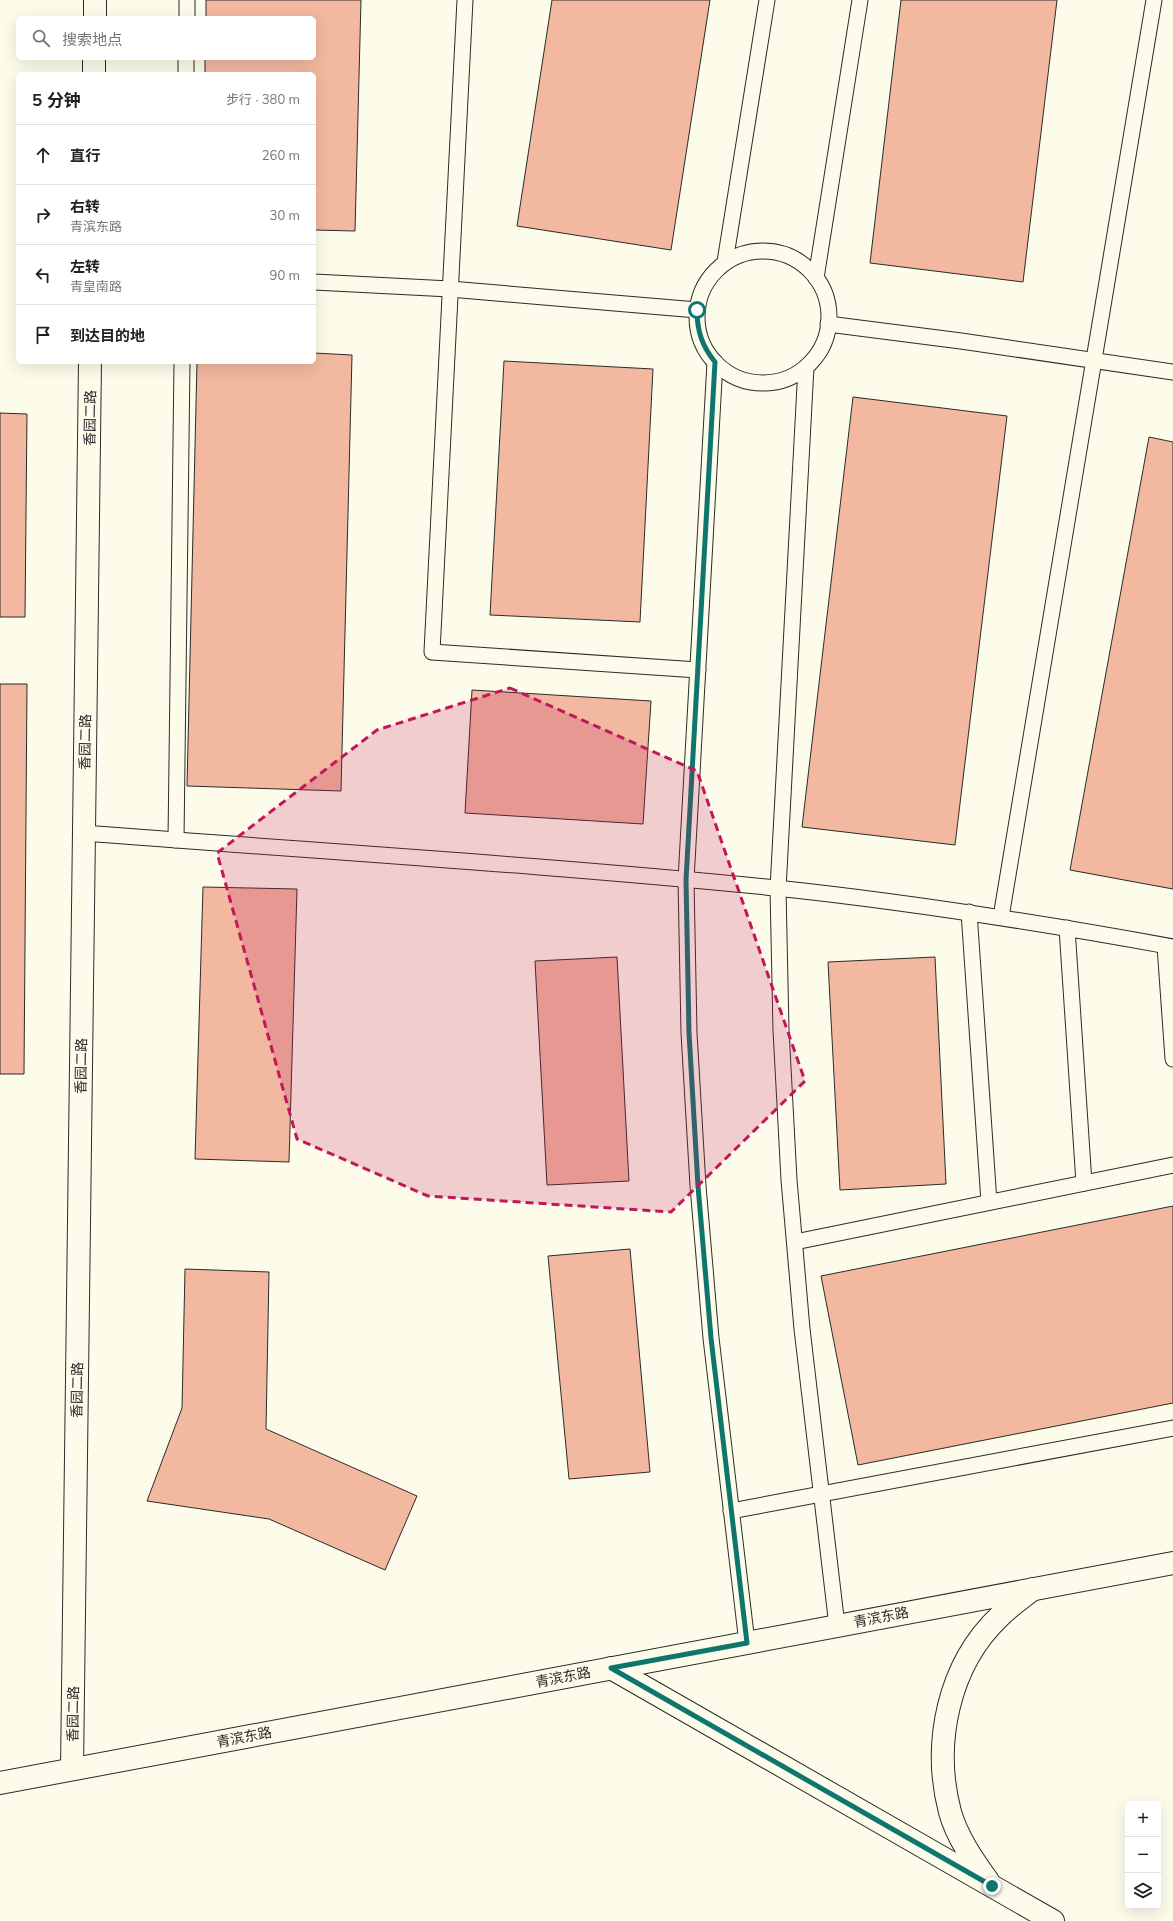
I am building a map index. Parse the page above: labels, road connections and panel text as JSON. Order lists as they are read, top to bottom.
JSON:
{
  "streets": {
    "street": ["香园二路", "青滨东路"]
  },
  "crossings": [
    ["香园二路", "青滨东路"]
  ],
  "page": {
    "search": "搜索地点",
    "heading": ["5 分钟", "步行 · 380 m"],
    "list": [
      ["直行", "260 m"],
      ["右转", "青滨东路", "30 m"],
      ["左转", "青皇南路", "90 m"],
      "到达目的地"
    ],
    "map_buttons": ["+", "−"]
  }
}
